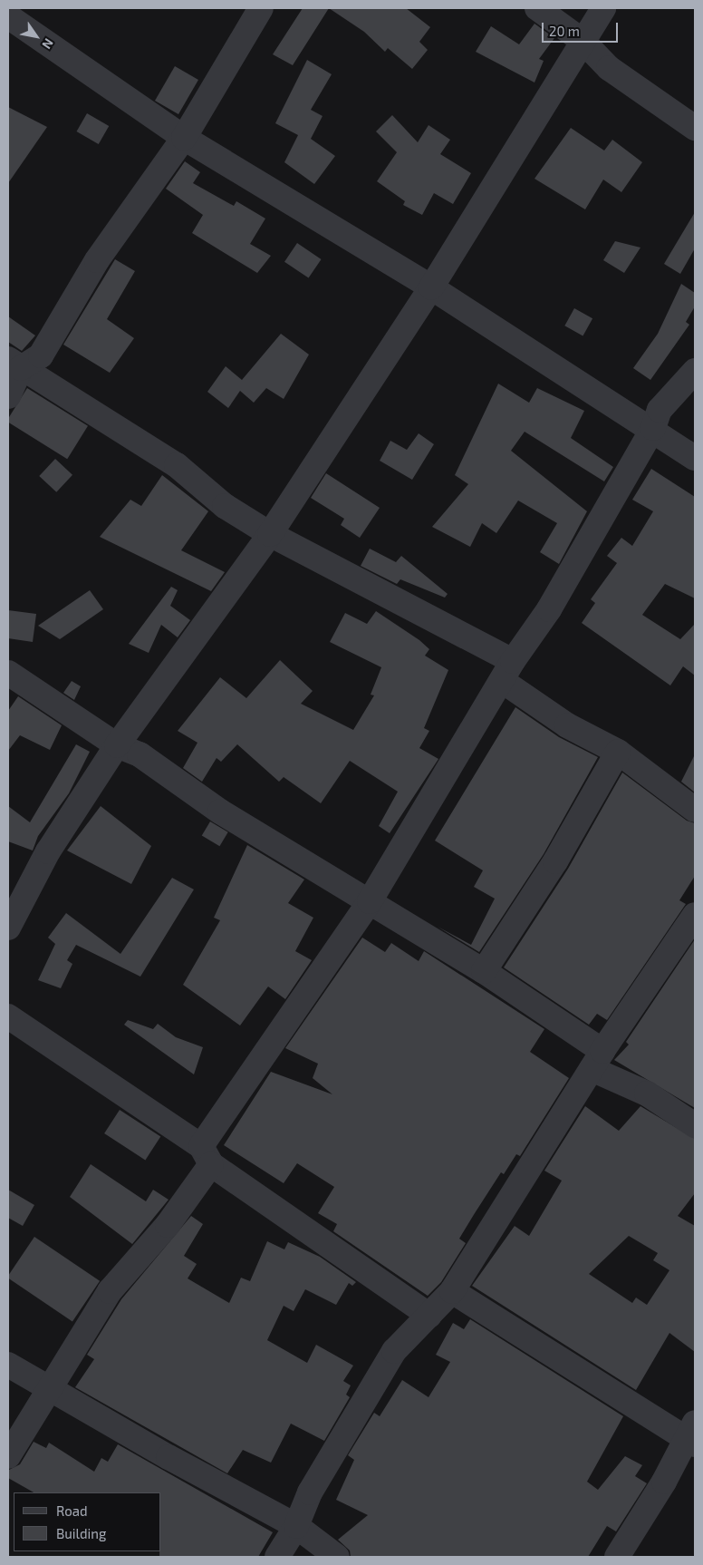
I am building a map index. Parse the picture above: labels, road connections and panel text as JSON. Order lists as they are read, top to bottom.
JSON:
{
  "legend": ["Road", "Building"],
  "scale_bar": "20 m",
  "north": "bottom right"
}
